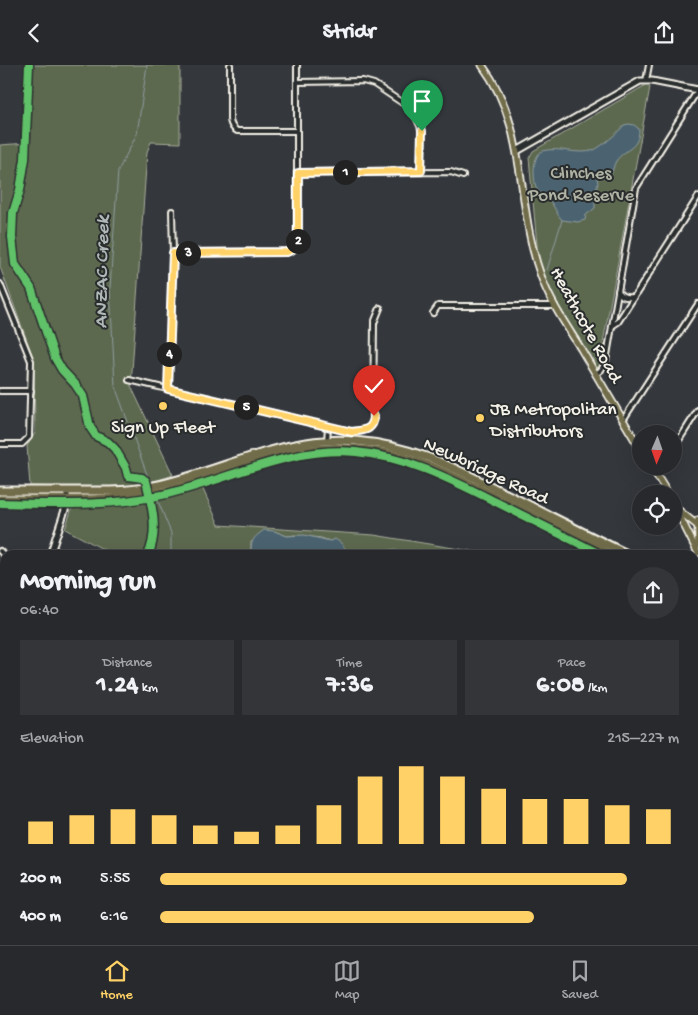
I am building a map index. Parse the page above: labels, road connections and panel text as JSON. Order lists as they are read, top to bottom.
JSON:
{
  "streets": {
    "highway": ["Newbridge Road"],
    "main road": ["Heathcote Road"]
  },
  "water": ["ANZAC Creek"],
  "parks": ["Clinches Pond Reserve"],
  "places": ["Sign Up Fleet", "JB Metropolitan Distributors"],
  "north": "bottom",
  "page": {
    "header": "Stridr",
    "pins": [
      "1",
      "2",
      "3",
      "4",
      "5"
    ],
    "heading": ["Morning run", "06:40"],
    "stats": [
      ["Distance", "1.24 km"],
      ["Time", "7:36"],
      ["Pace", "6:08 /km"]
    ],
    "chart": ["Elevation", "215–227 m"],
    "list": [
      {
        "name": "200 m",
        "note": "5:55"
      },
      {
        "name": "400 m",
        "note": "6:16"
      }
    ],
    "tabs": ["Home", "Map", "Saved"]
  }
}
